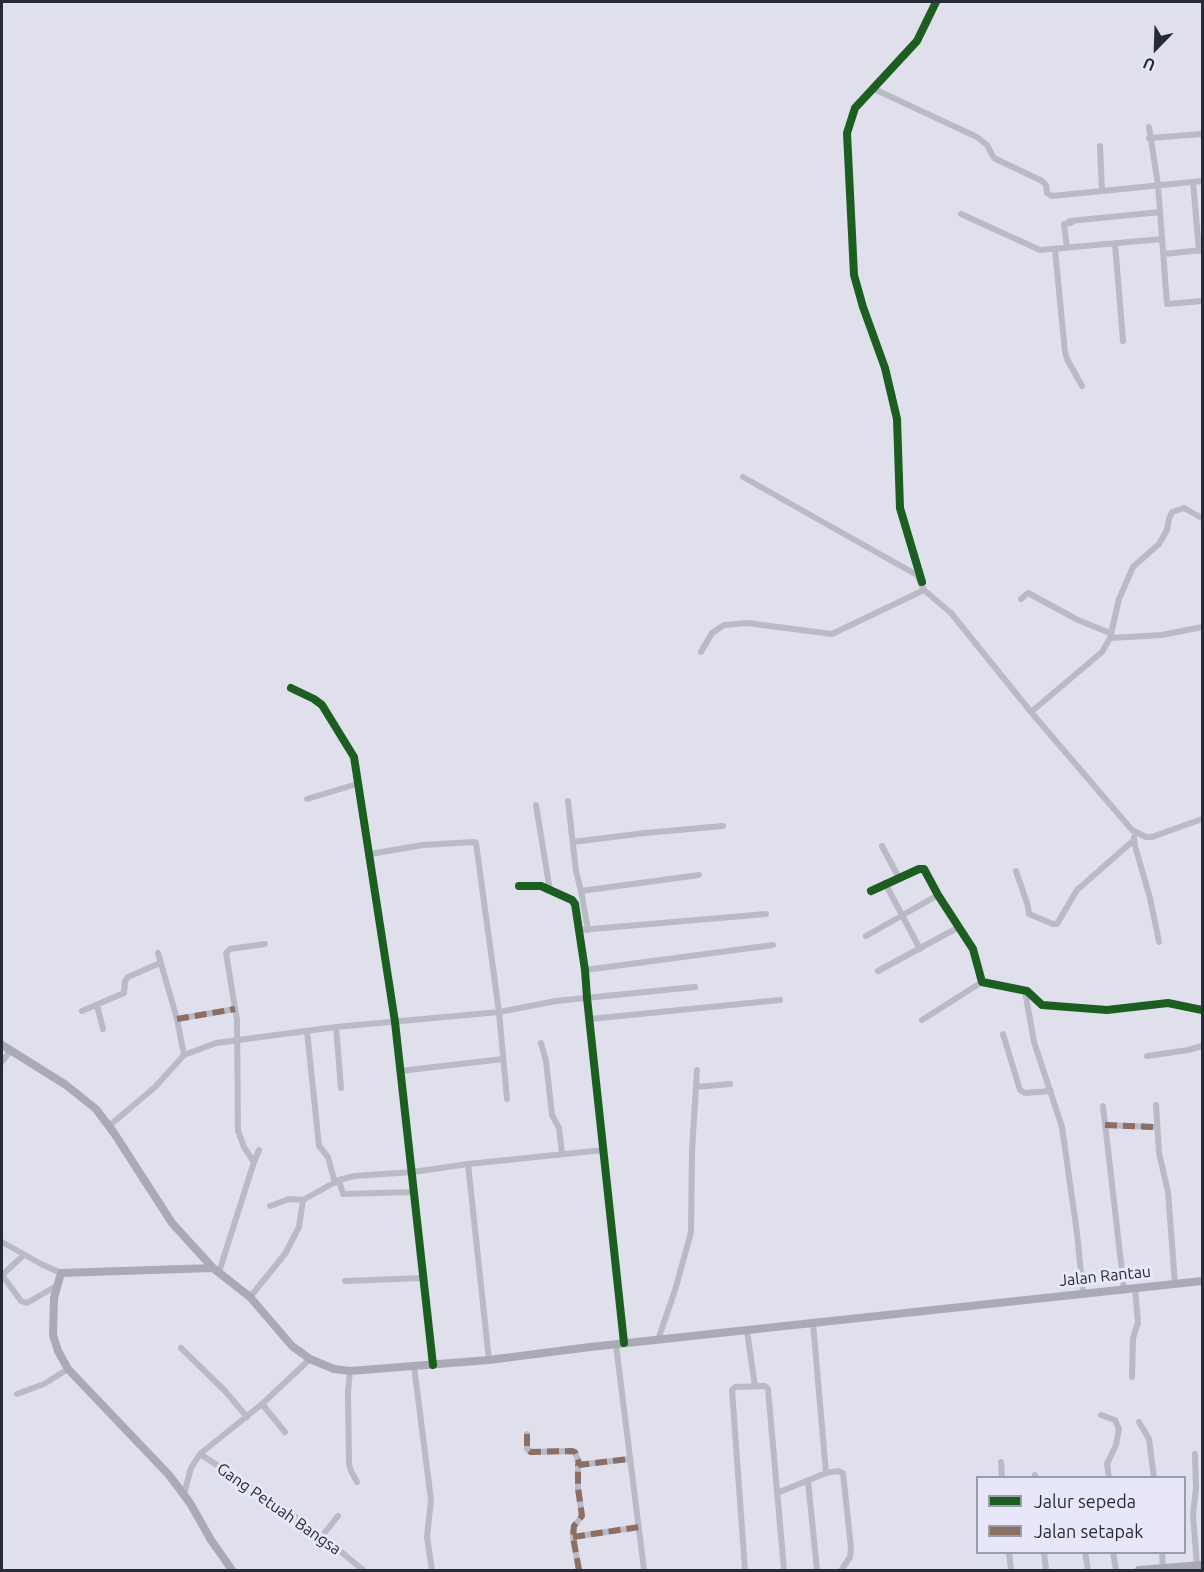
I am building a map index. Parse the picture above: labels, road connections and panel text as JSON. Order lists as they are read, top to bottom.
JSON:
{
  "streets": {
    "main road": ["Jalan Rantau"],
    "street": ["Gang Petuah Bangsa"]
  },
  "legend": ["Jalur sepeda", "Jalan setapak"],
  "north": "bottom left"
}
